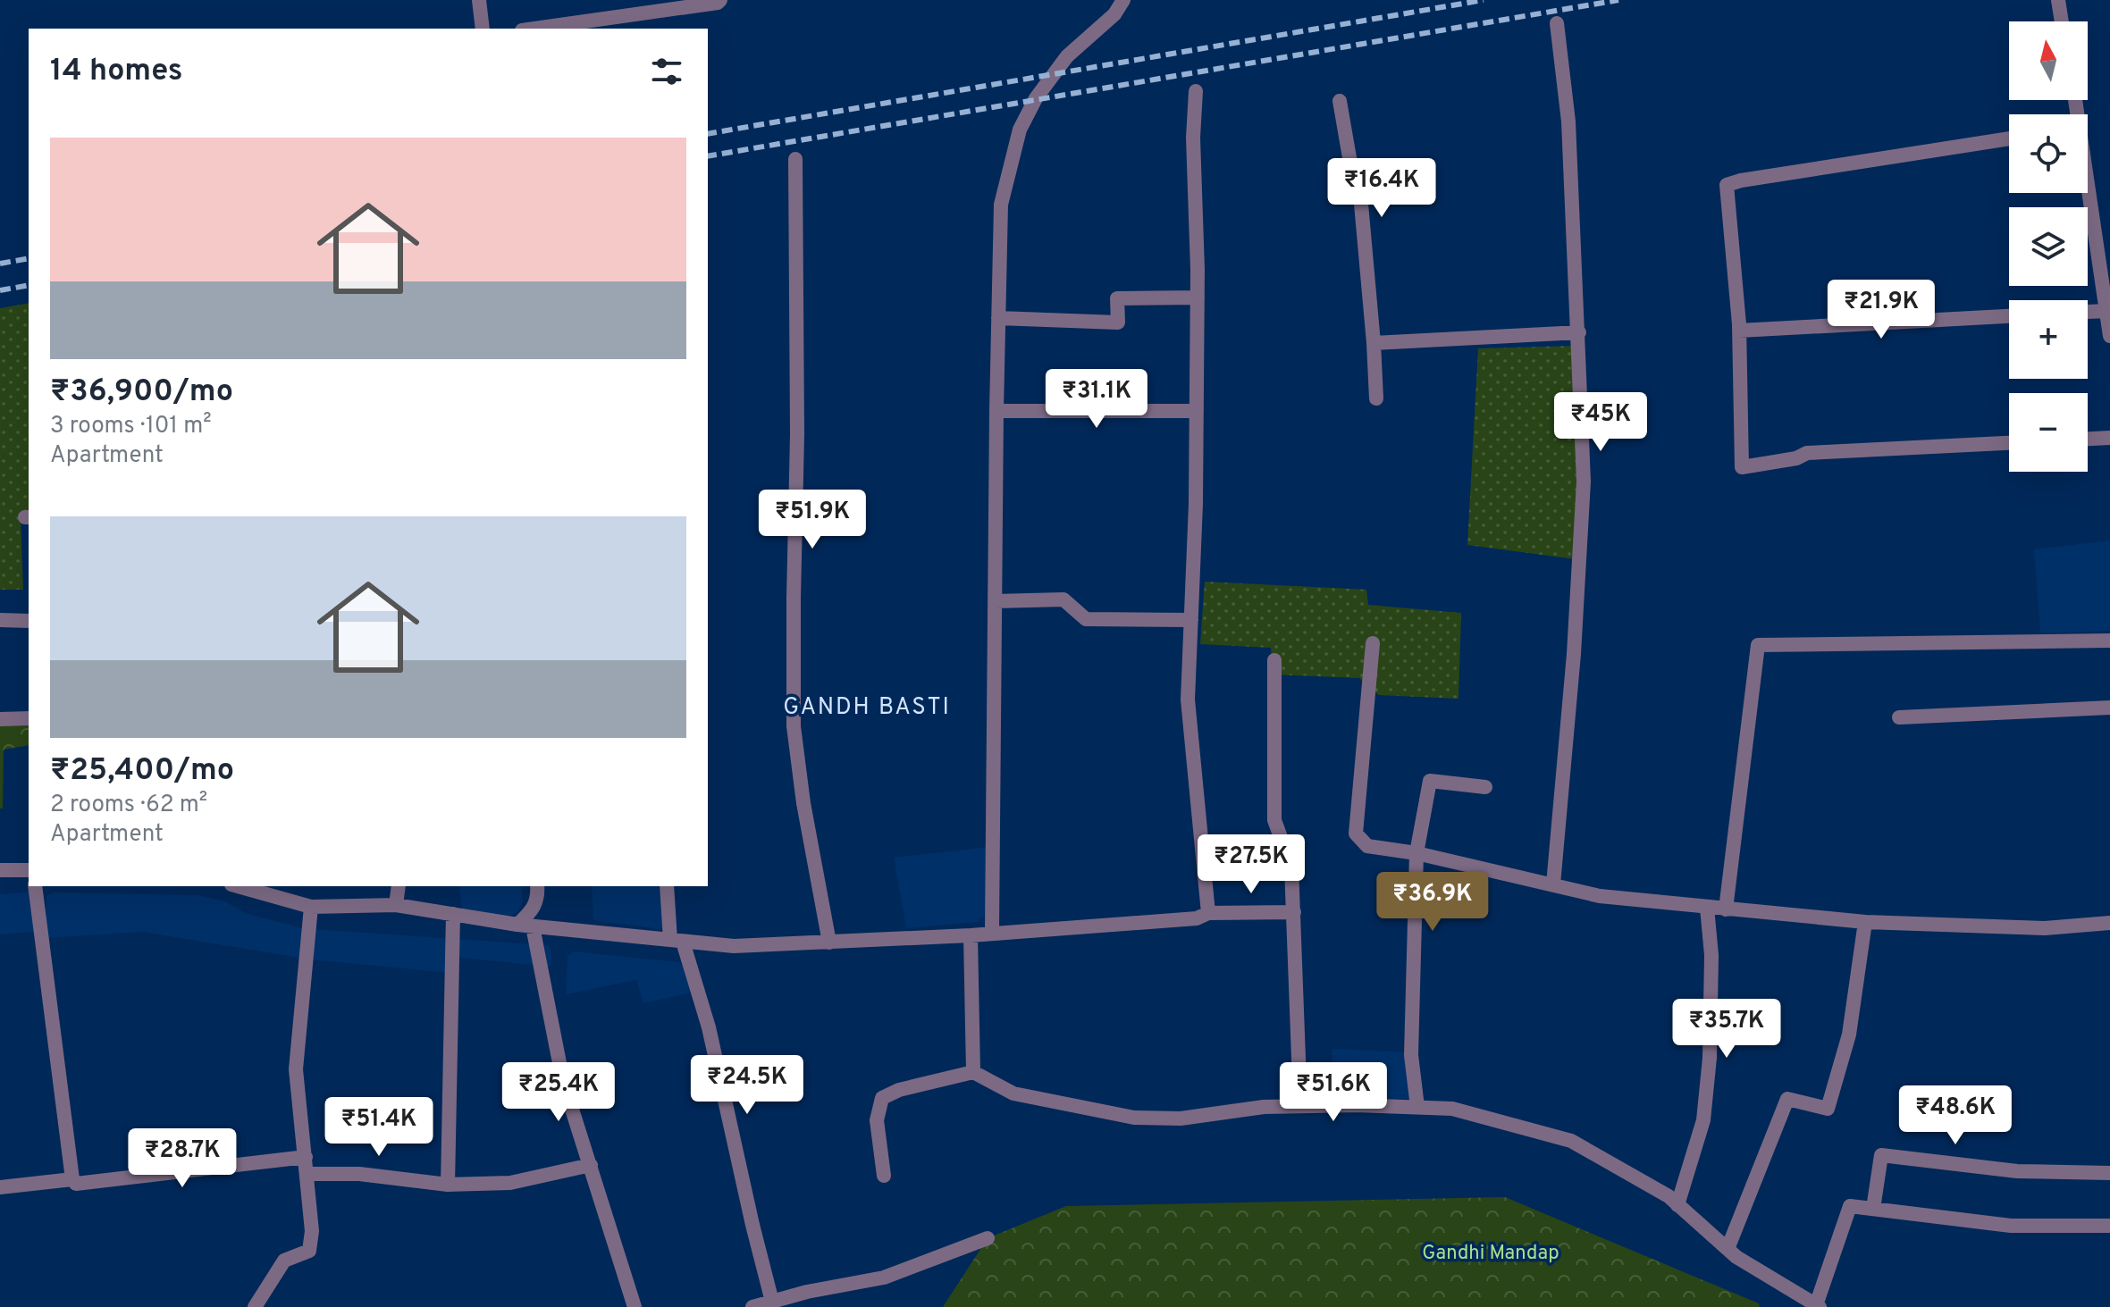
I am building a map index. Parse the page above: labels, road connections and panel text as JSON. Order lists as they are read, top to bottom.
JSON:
{
  "districts": ["GANDH BASTI"],
  "parks": ["Gandhi Mandap"],
  "north": "top",
  "page": {
    "map_buttons": ["+", "−"],
    "heading": "14 homes",
    "list": [
      {
        "name": "₹36,900/mo",
        "note": "3 rooms · 101 m² · Apartment"
      },
      {
        "name": "₹25,400/mo",
        "note": "2 rooms · 62 m² · Apartment"
      }
    ],
    "price": [
      "₹16.4K",
      "₹21.9K",
      "₹31.1K",
      "₹45K",
      "₹51.9K",
      "₹27.5K",
      "₹36.9K",
      "₹35.7K",
      "₹24.5K",
      "₹25.4K",
      "₹51.6K",
      "₹48.6K",
      "₹51.4K",
      "₹28.7K"
    ]
  }
}
